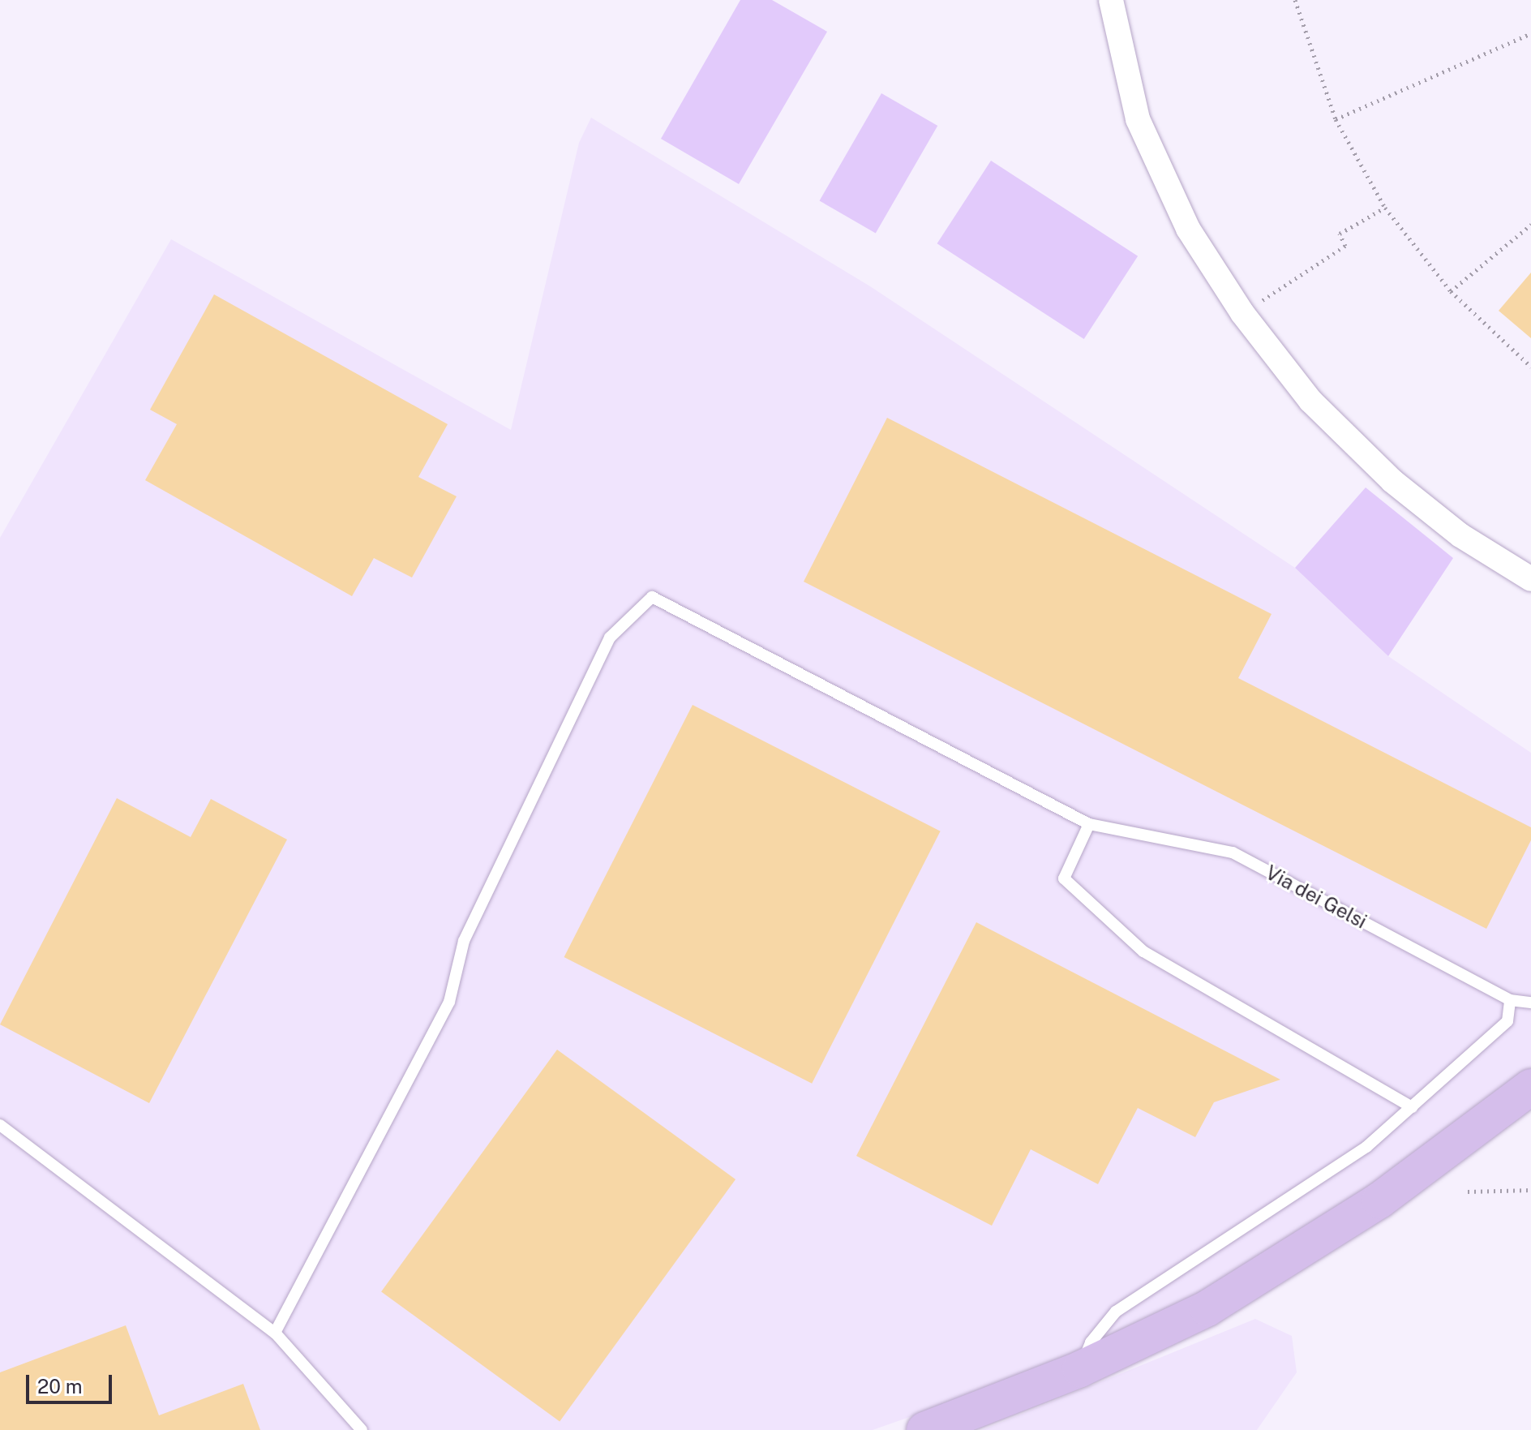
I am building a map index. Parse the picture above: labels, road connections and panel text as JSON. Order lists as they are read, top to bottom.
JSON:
{
  "streets": {
    "lane": ["Via dei Gelsi"]
  },
  "scale_bar": "20 m"
}
